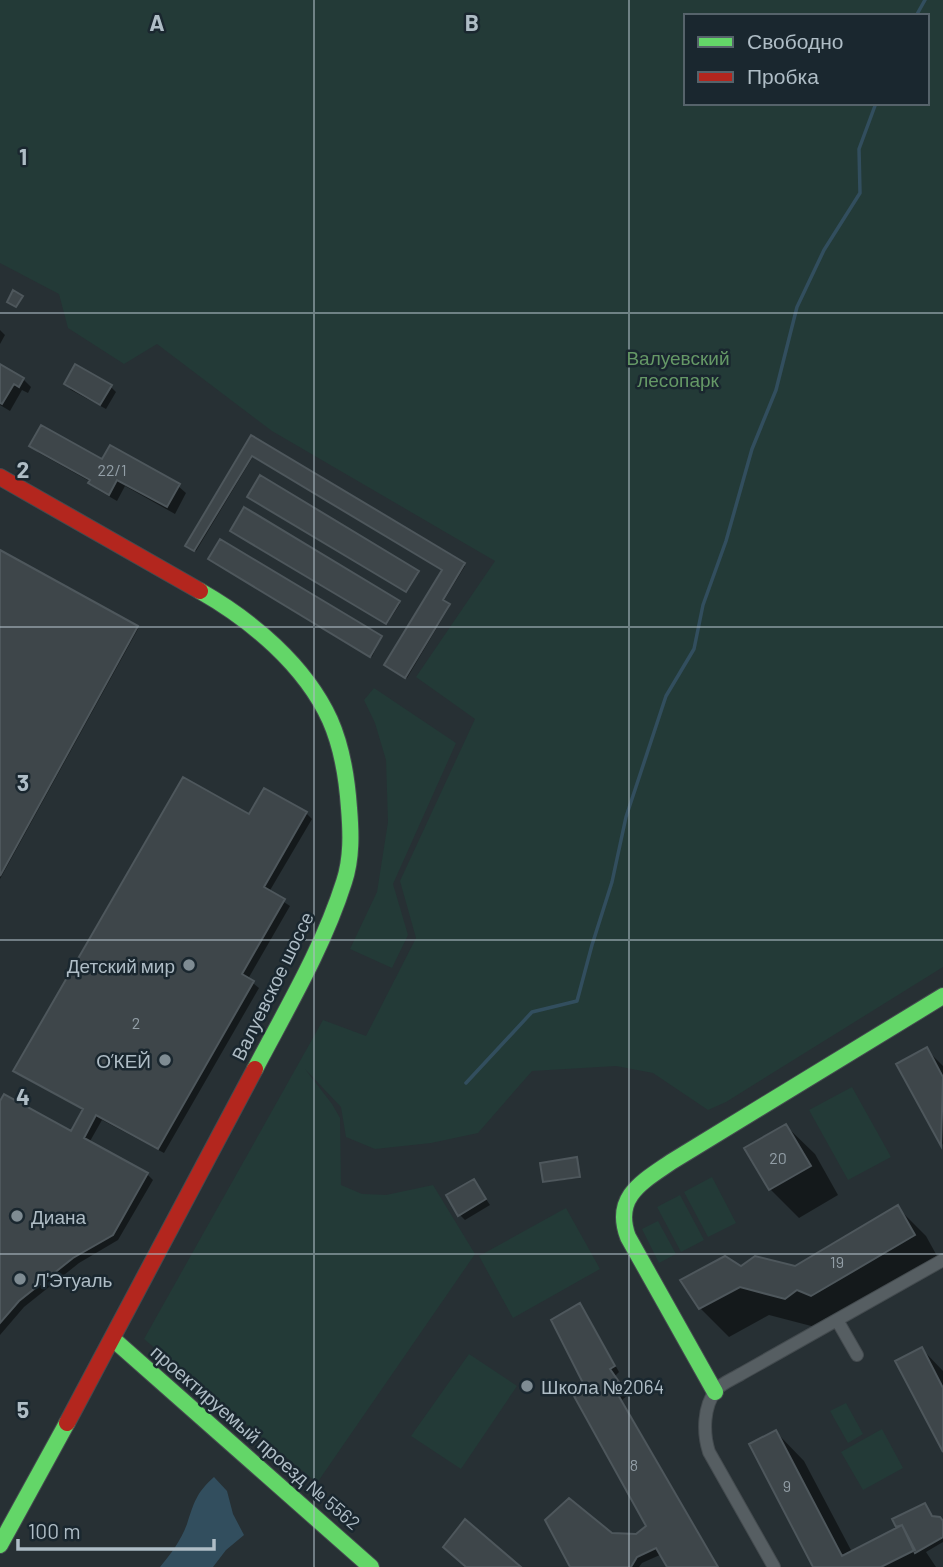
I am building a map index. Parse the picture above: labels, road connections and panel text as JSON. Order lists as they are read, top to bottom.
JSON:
{
  "streets": {
    "main road": ["Валуевское шоссе", "проектируемый проезд № 5562"]
  },
  "crossings": [
    ["Валуевское шоссе", "проектируемый проезд № 5562"]
  ],
  "parks": ["Валуевский лесопарк"],
  "places": [
    "Детский мир",
    "О’КЕЙ",
    "Диана",
    "Л'Этуаль",
    "Школа №2064"
  ],
  "house_numbers": [
    "22/1",
    "2",
    "20",
    "19",
    "8",
    "9"
  ],
  "legend": ["Свободно", "Пробка"],
  "scale_bar": "100 m",
  "grid": {
    "columns": ["A", "B"],
    "rows": [
      "1",
      "2",
      "3",
      "4",
      "5"
    ]
  }
}
